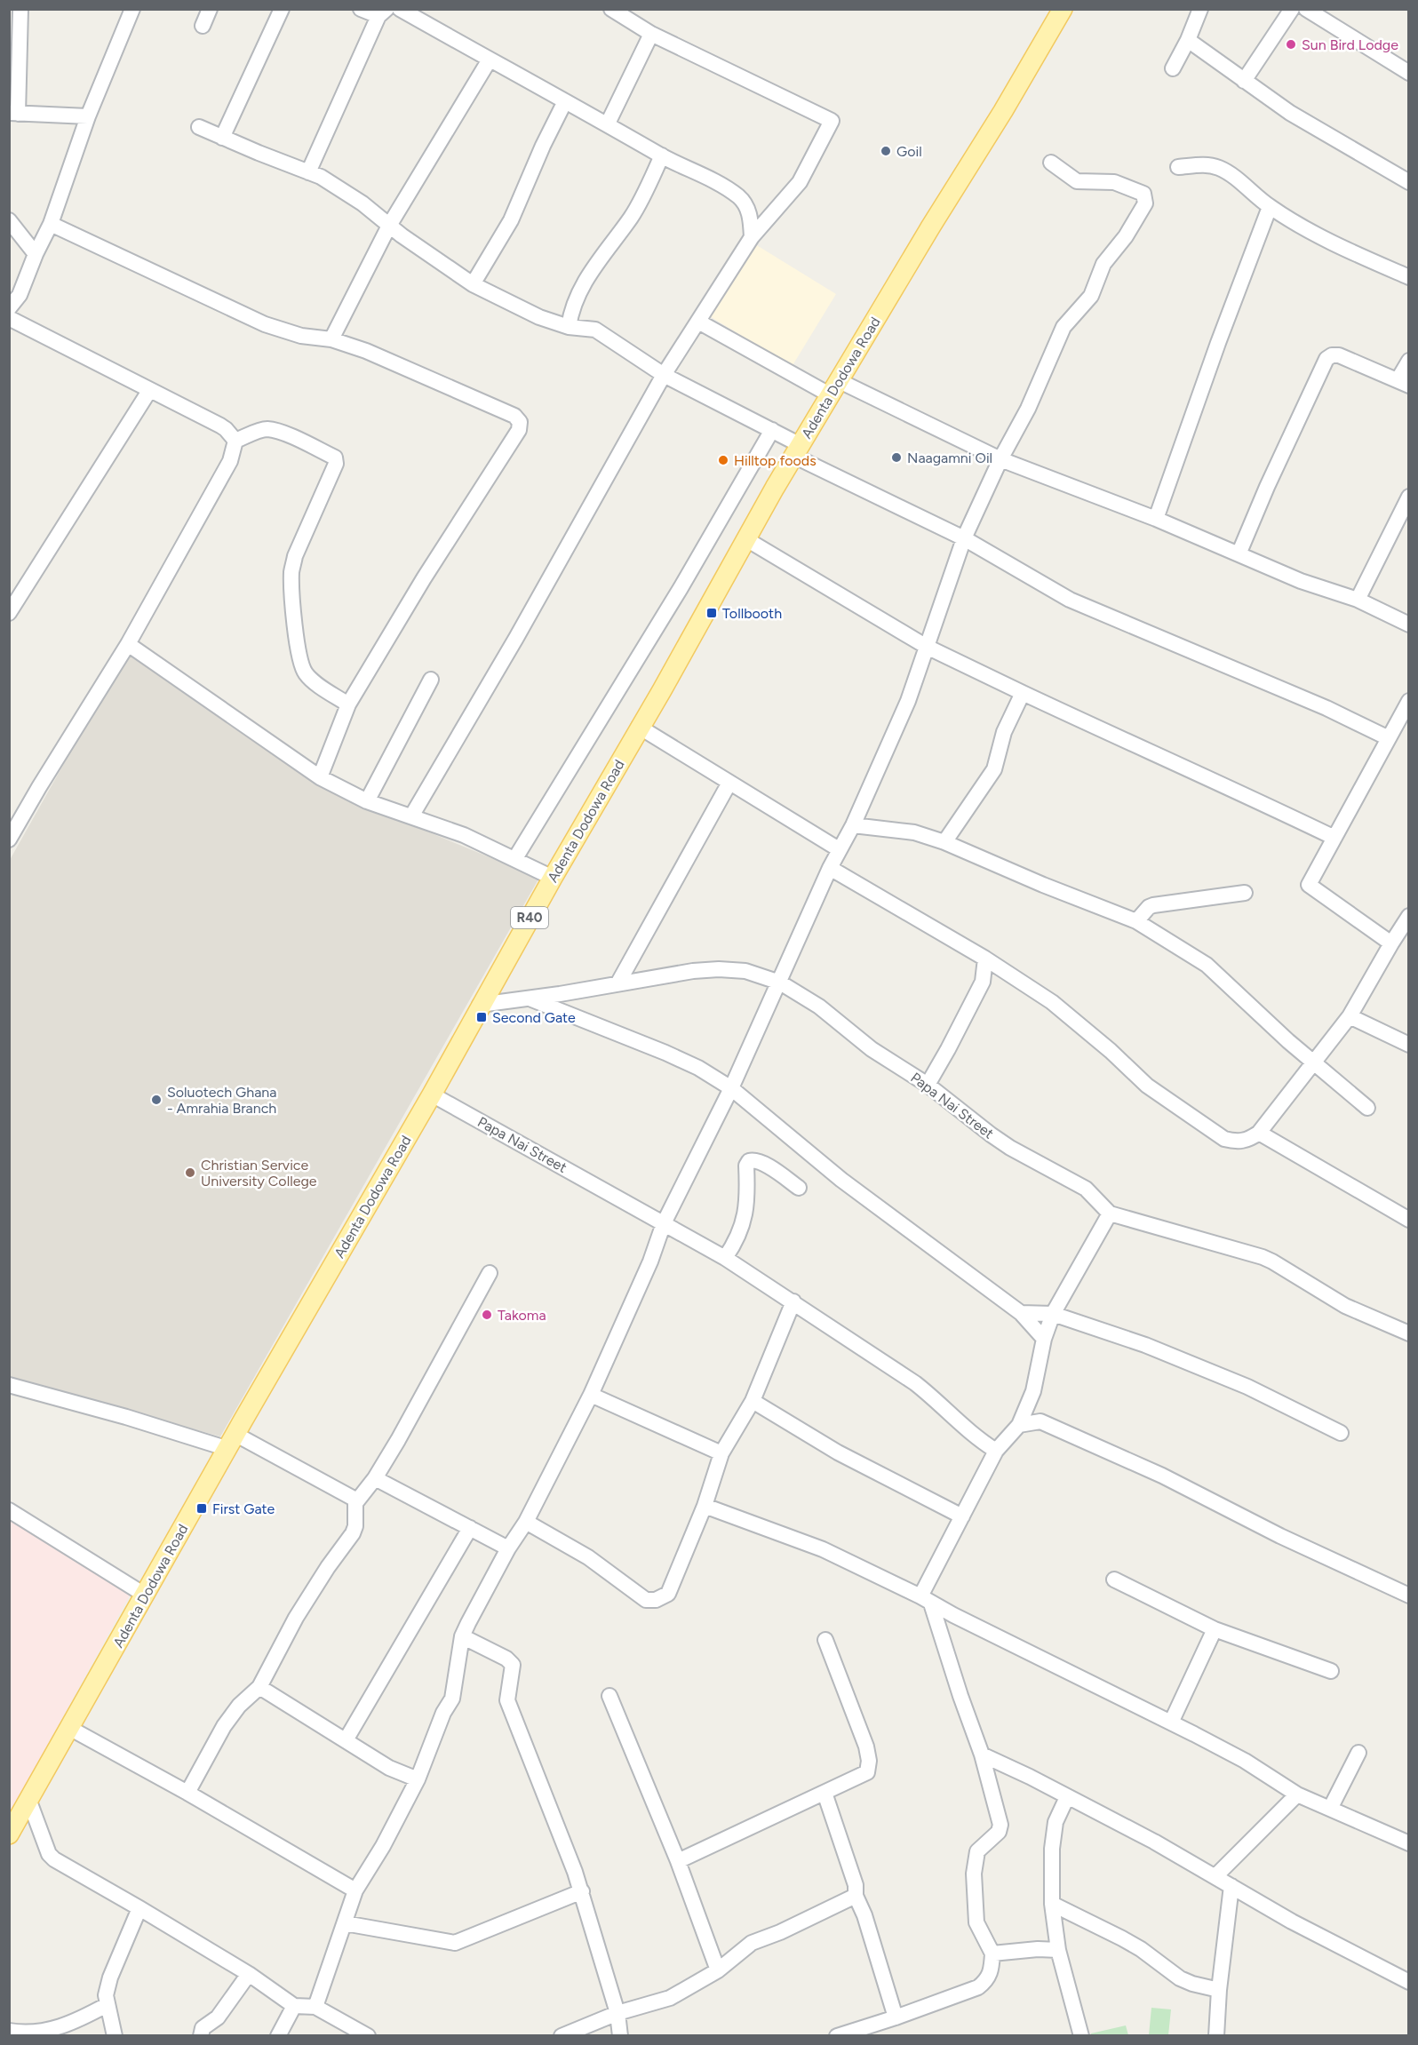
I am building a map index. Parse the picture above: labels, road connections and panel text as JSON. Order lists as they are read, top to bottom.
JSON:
{
  "streets": {
    "main road": ["Adenta Dodowa Road", "R40"],
    "street": ["Papa Nai Street"]
  },
  "crossings": [
    ["Adenta Dodowa Road", "Papa Nai Street"]
  ],
  "places": {
    "other": [
      "Sun Bird Lodge",
      "Goil",
      "Naagamni Oil",
      "Hilltop foods",
      "Soluotech Ghana - Amrahia Branch",
      "Christian Service University College",
      "Takoma"
    ],
    "transit": ["Tollbooth", "Second Gate", "First Gate"]
  }
}
